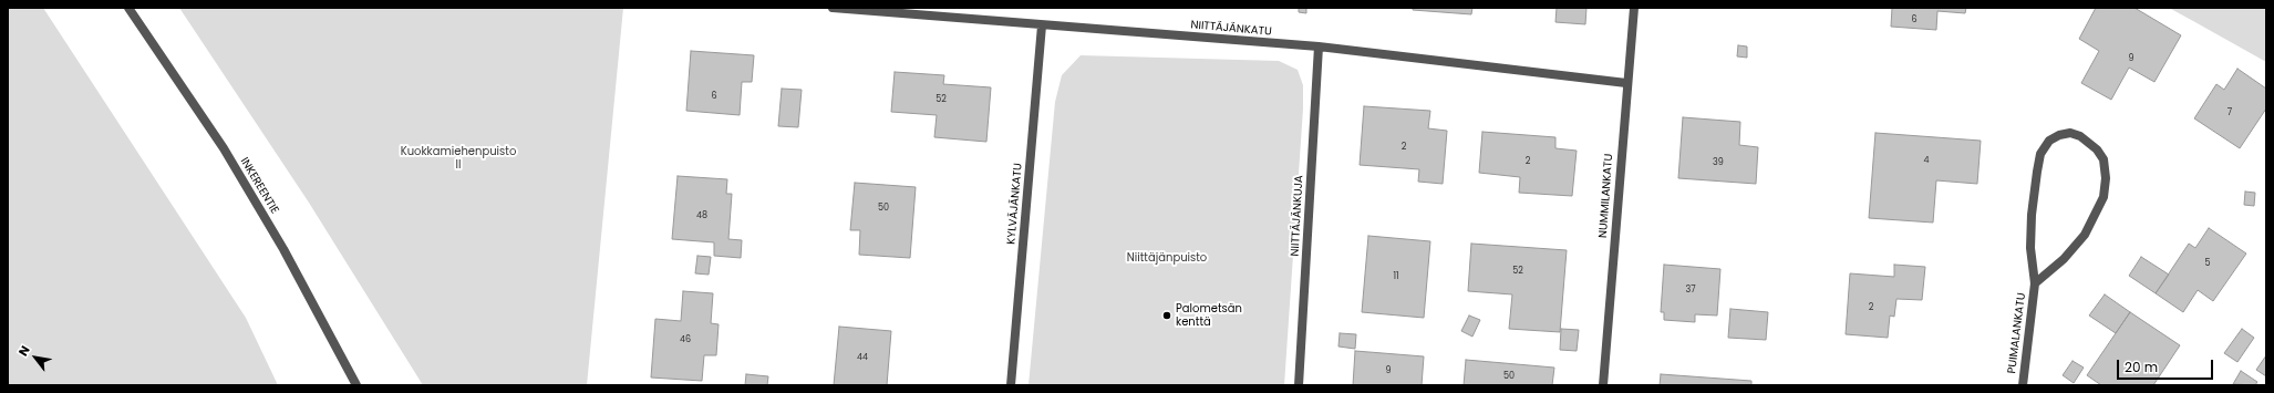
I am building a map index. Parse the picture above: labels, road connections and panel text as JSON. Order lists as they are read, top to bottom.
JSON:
{
  "streets": {
    "street": [
      "NIITTÄJÄNKATU",
      "INKEREENTIE",
      "NUMMILANKATU",
      "KYLVÄJÄNKATU",
      "NIITTÄJÄNKUJA",
      "PUIMALANKATU"
    ]
  },
  "crossings": [
    ["NIITTÄJÄNKATU", "NUMMILANKATU"],
    ["NIITTÄJÄNKATU", "KYLVÄJÄNKATU"],
    ["NIITTÄJÄNKATU", "NIITTÄJÄNKUJA"]
  ],
  "parks": ["Kuokkamiehenpuisto II", "Niittäjänpuisto"],
  "places": ["Palometsän kenttä"],
  "house_numbers": [
    "6",
    "9",
    "6",
    "52",
    "7",
    "2",
    "4",
    "2",
    "39",
    "50",
    "48",
    "5",
    "52",
    "11",
    "37",
    "2",
    "46",
    "44",
    "9",
    "50"
  ],
  "scale_bar": "20 m",
  "north": "top left"
}
